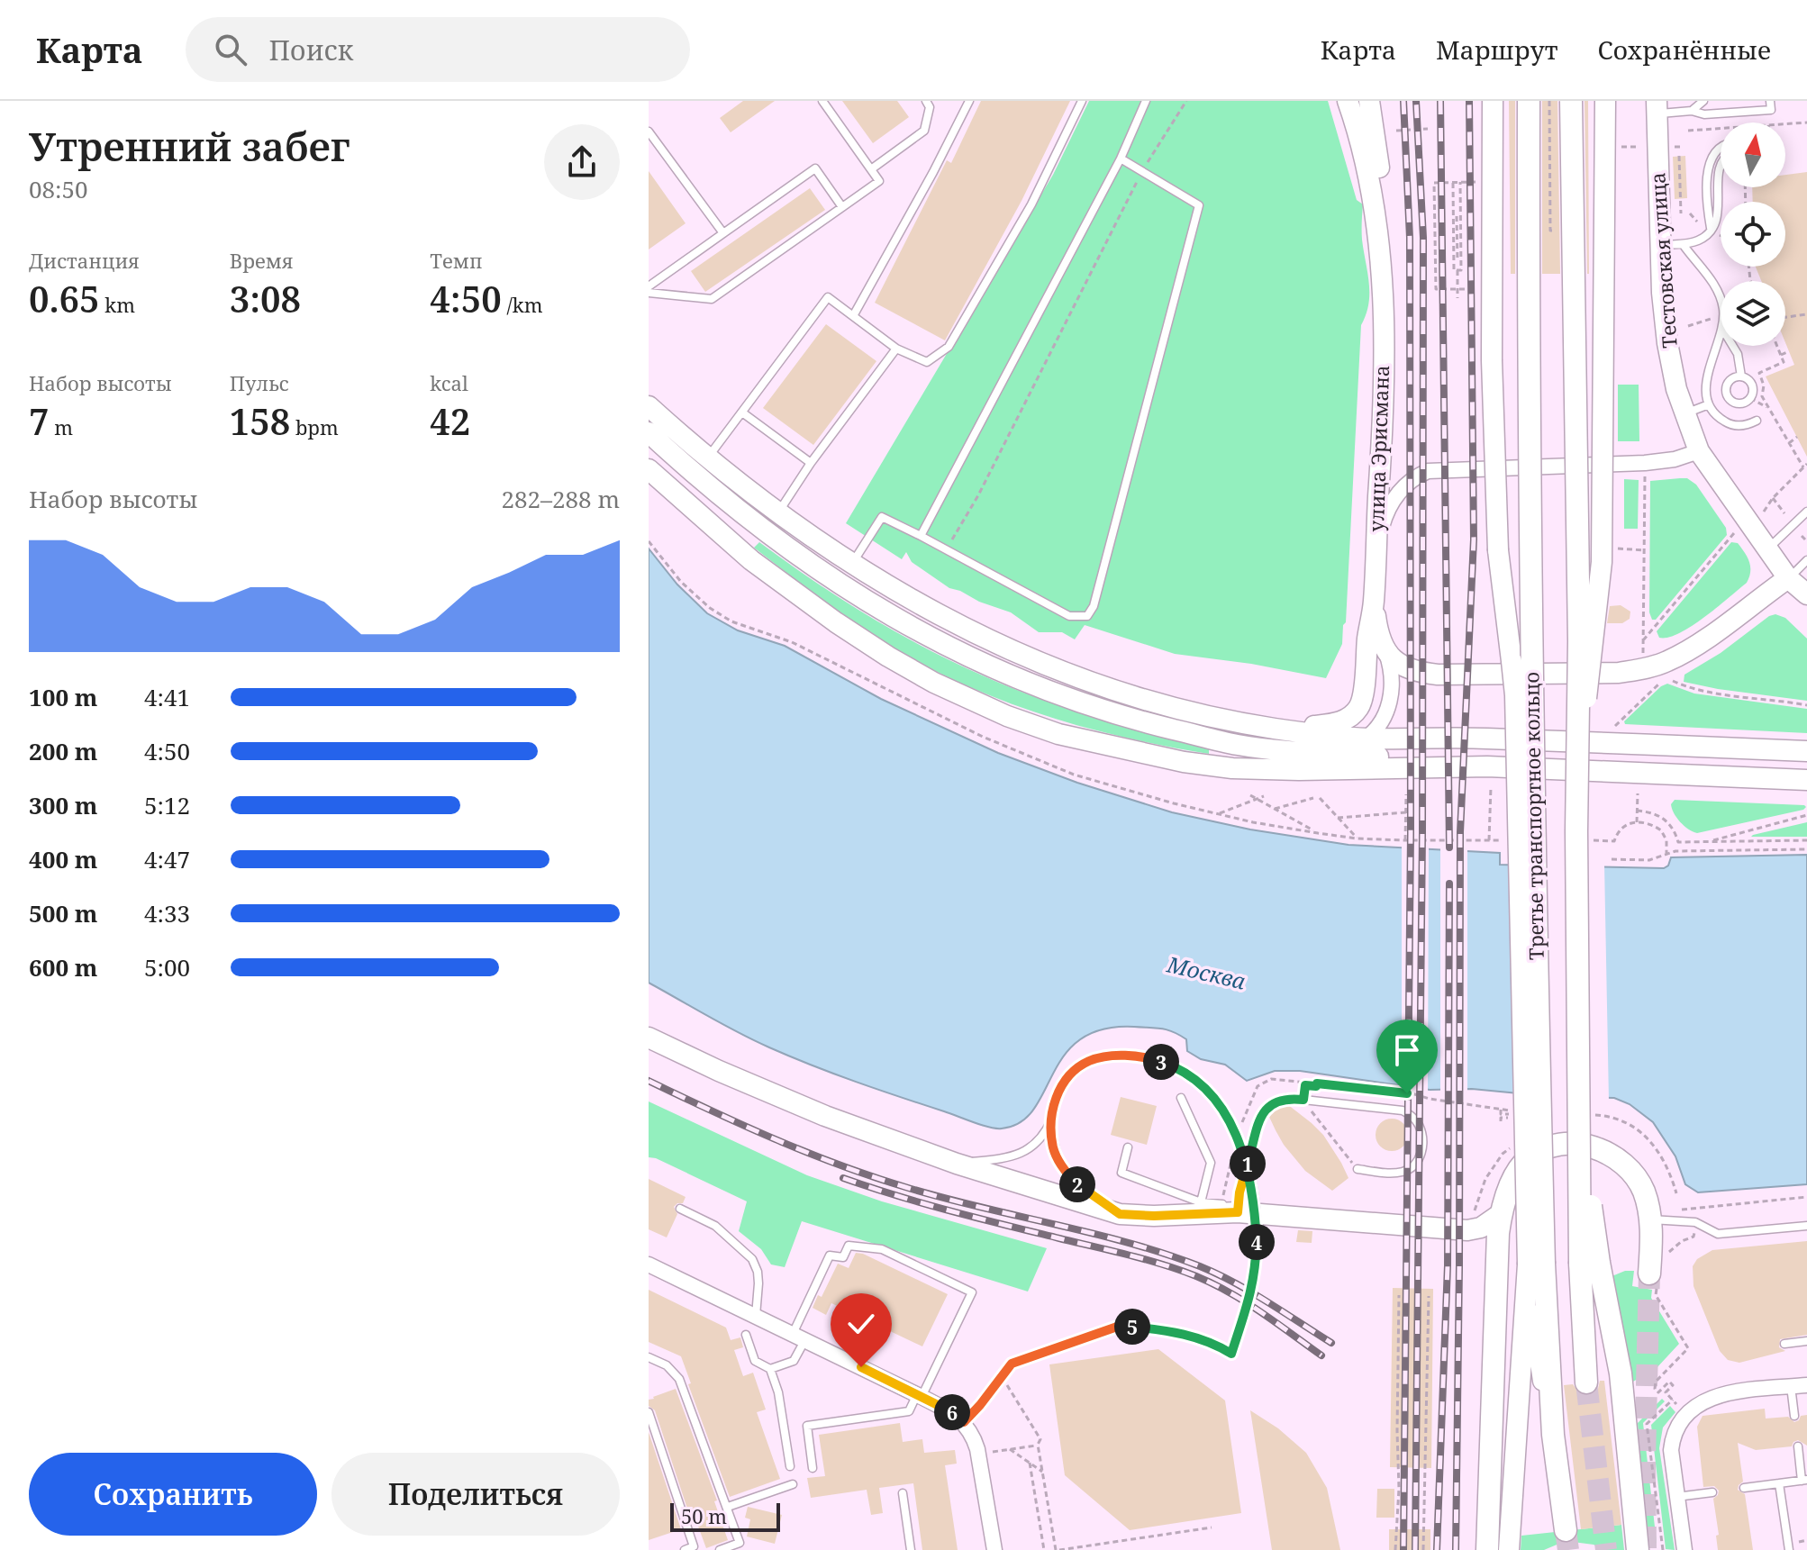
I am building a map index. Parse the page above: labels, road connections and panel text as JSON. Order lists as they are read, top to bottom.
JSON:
{
  "streets": {
    "main road": ["Тестовская улица", "улица Эрисмана", "Третье транспортное кольцо"]
  },
  "water": ["Москва"],
  "scale_bar": "50 m",
  "north": "top",
  "page": {
    "header": "Карта",
    "search": "Поиск",
    "nav": ["Карта", "Маршрут", "Сохранённые"],
    "heading": ["Утренний забег", "08:50"],
    "stats": [
      ["Дистанция", "0.65 km"],
      ["Время", "3:08"],
      ["Темп", "4:50 /km"],
      ["Набор высоты", "7 m"],
      ["Пульс", "158 bpm"],
      ["kcal", "42"]
    ],
    "chart": ["Набор высоты", "282–288 m"],
    "list": [
      {
        "name": "100 m",
        "note": "4:41"
      },
      {
        "name": "200 m",
        "note": "4:50"
      },
      {
        "name": "300 m",
        "note": "5:12"
      },
      {
        "name": "400 m",
        "note": "4:47"
      },
      {
        "name": "500 m",
        "note": "4:33"
      },
      {
        "name": "600 m",
        "note": "5:00"
      }
    ],
    "pins": [
      "3",
      "1",
      "2",
      "4",
      "5",
      "6"
    ],
    "buttons": ["Сохранить", "Поделиться"],
    "scale": "50 m"
  }
}
